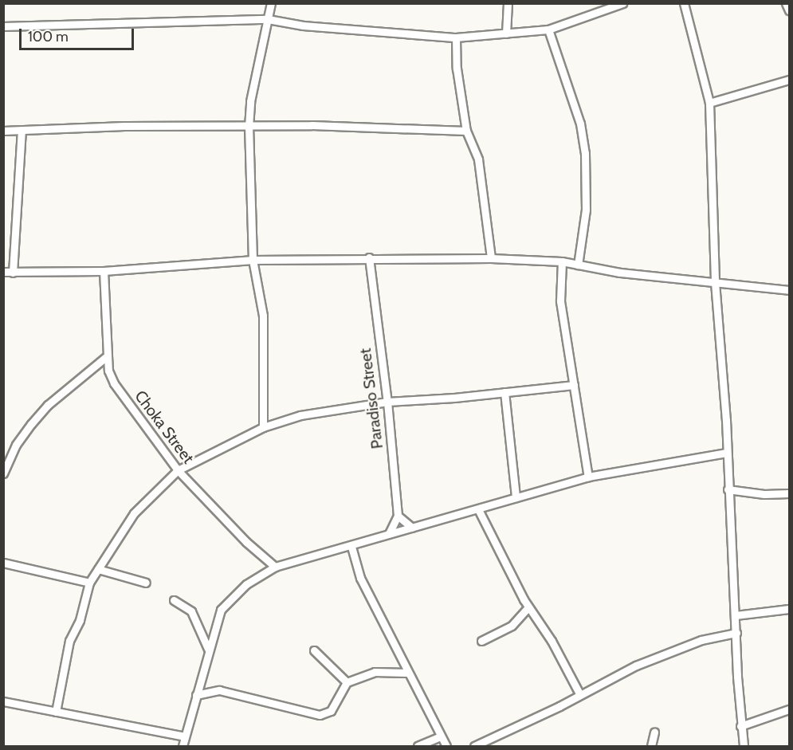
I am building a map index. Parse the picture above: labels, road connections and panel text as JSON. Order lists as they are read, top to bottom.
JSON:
{
  "streets": {
    "street": ["Paradiso Street", "Choka Street"]
  },
  "scale_bar": "100 m"
}
